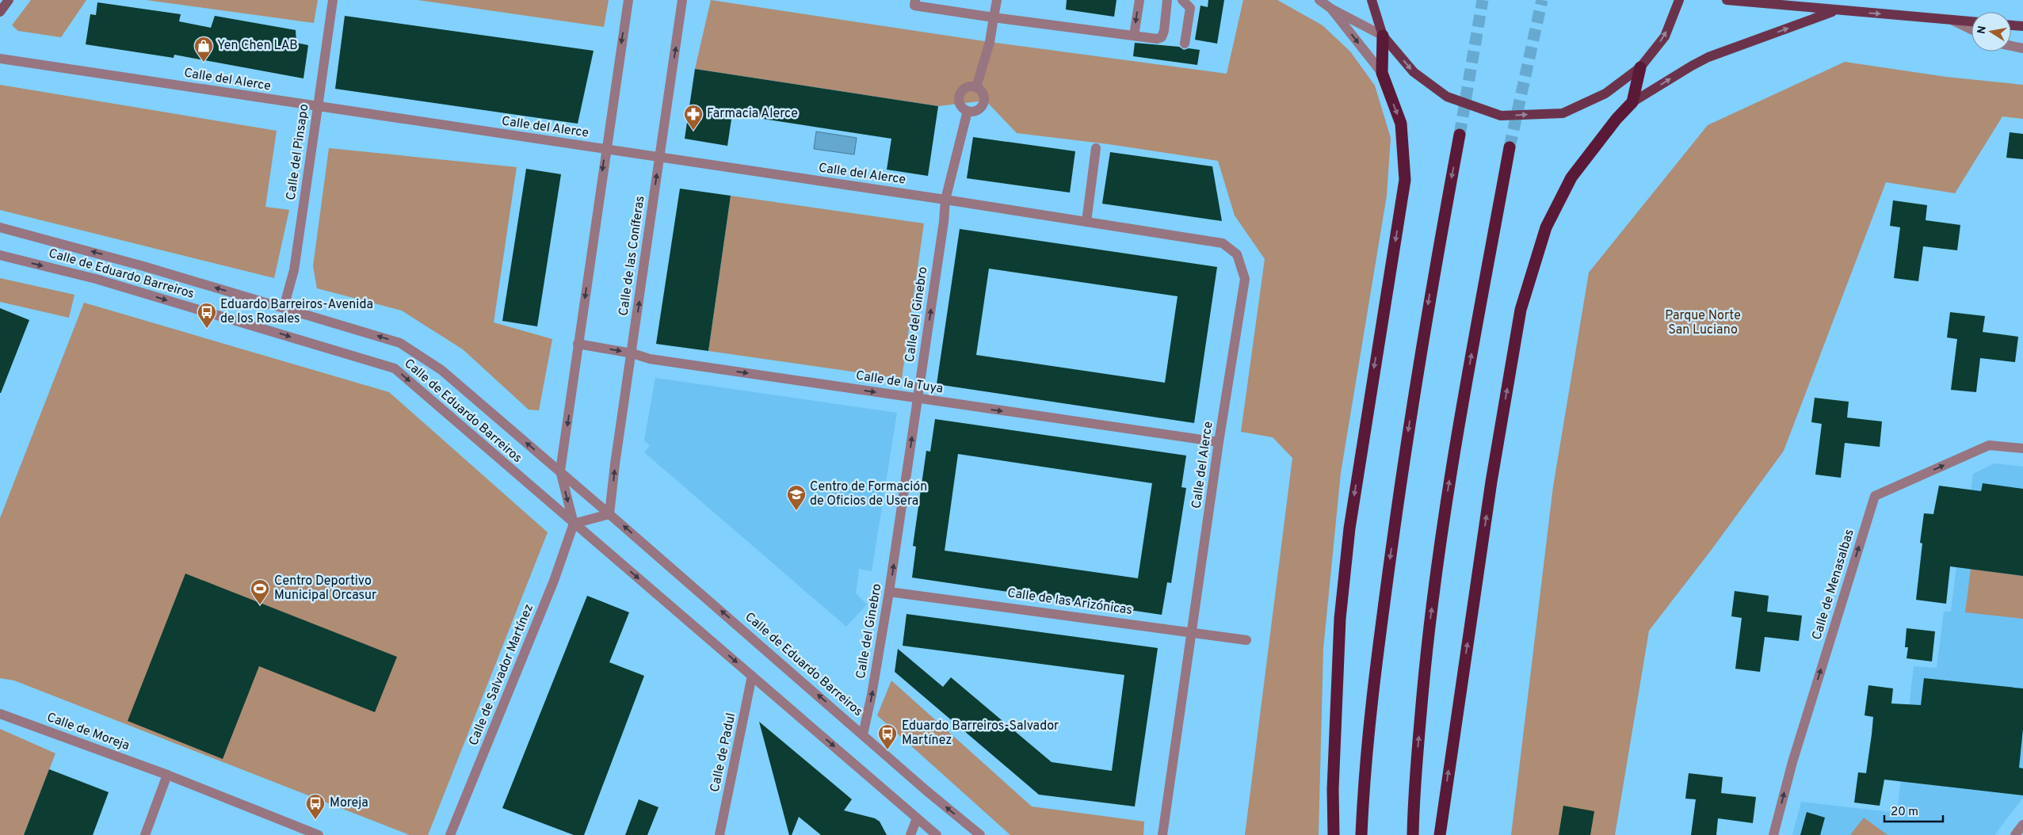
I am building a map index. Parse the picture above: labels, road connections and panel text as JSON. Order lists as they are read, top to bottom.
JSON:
{
  "streets": {
    "street": [
      "Calle del Alerce",
      "Calle del Pinsapo",
      "Calle de las Coníferas",
      "Calle de Eduardo Barreiros",
      "Calle del Ginebro",
      "Calle de la Tuya",
      "Calle de Menasalbas",
      "Calle de las Arizónicas",
      "Calle de Salvador Martínez",
      "Calle de Moreja",
      "Calle de Padul"
    ]
  },
  "crossings": [
    ["Calle del Alerce", "Calle del Pinsapo"],
    ["Calle del Alerce", "Calle de las Coníferas"],
    ["Calle del Alerce", "Calle del Ginebro"],
    ["Calle del Alerce", "Calle de la Tuya"],
    ["Calle del Alerce", "Calle de las Arizónicas"],
    ["Calle del Pinsapo", "Calle de Eduardo Barreiros"],
    ["Calle de las Coníferas", "Calle de Eduardo Barreiros"],
    ["Calle de las Coníferas", "Calle de la Tuya"],
    ["Calle de Eduardo Barreiros", "Calle del Ginebro"],
    ["Calle de Eduardo Barreiros", "Calle de Salvador Martínez"],
    ["Calle de Eduardo Barreiros", "Calle de Padul"],
    ["Calle del Ginebro", "Calle de la Tuya"],
    ["Calle del Ginebro", "Calle de las Arizónicas"]
  ],
  "one_way": ["Calle del Ginebro", "Calle de la Tuya", "Calle de Menasalbas"],
  "parks": ["Parque Norte San Luciano"],
  "places": {
    "shop": ["Yen Chen LAB"],
    "pharmacy": ["Farmacia Alerce"],
    "bus stop": ["Eduardo Barreiros-Avenida de los Rosales", "Eduardo Barreiros-Salvador Martínez", "Moreja"],
    "school or university": ["Centro de Formación de Oficios de Usera"],
    "sports": ["Centro Deportivo Municipal Orcasur"]
  },
  "scale_bar": "20 m",
  "north": "left"
}
